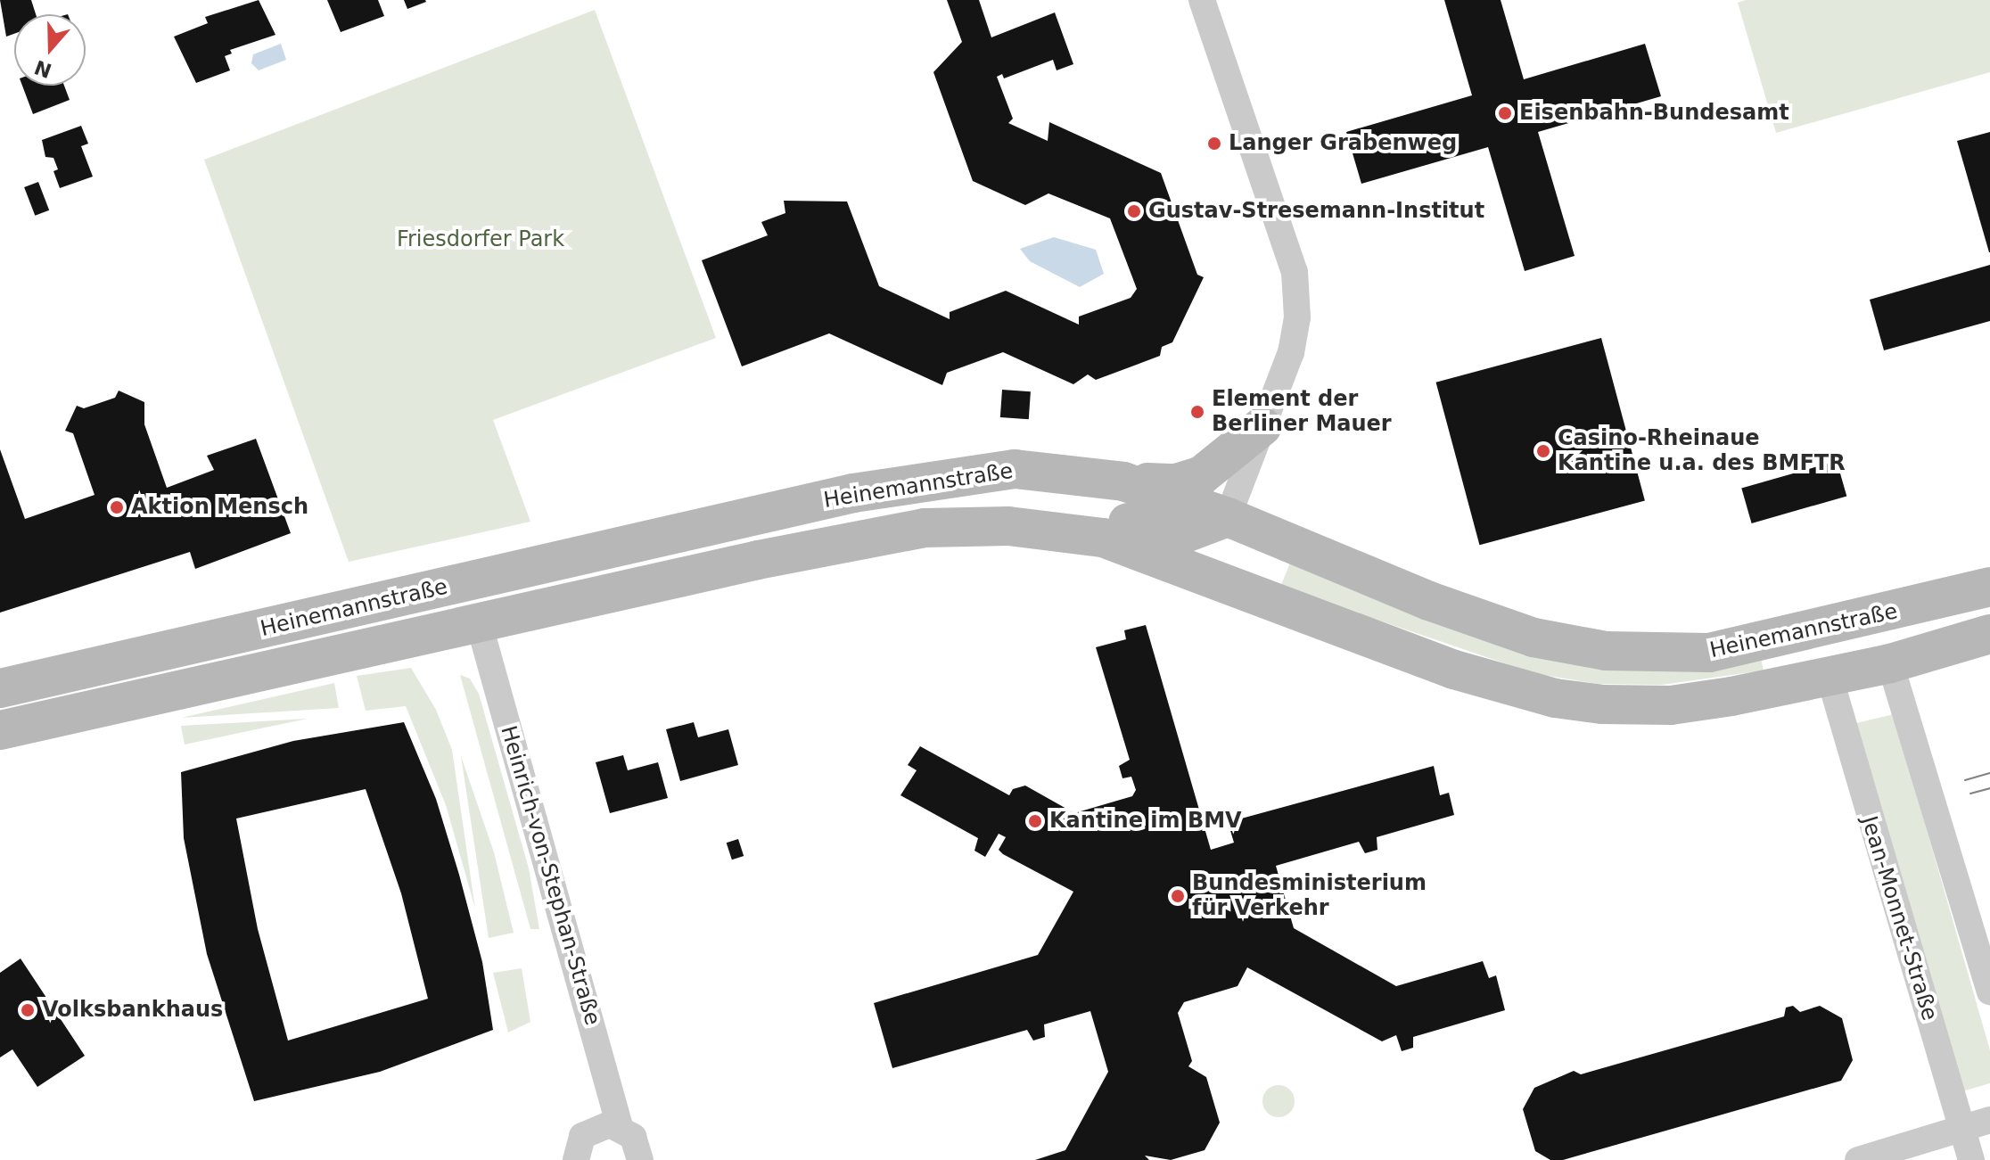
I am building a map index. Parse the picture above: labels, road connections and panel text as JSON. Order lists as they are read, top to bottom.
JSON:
{
  "streets": {
    "main road": ["Heinemannstraße"],
    "street": ["Heinrich-von-Stephan-Straße", "Jean-Monnet-Straße"]
  },
  "crossings": [
    ["Heinemannstraße", "Heinrich-von-Stephan-Straße"],
    ["Heinemannstraße", "Jean-Monnet-Straße"]
  ],
  "parks": ["Friesdorfer Park"],
  "places": [
    "Eisenbahn-Bundesamt",
    "Langer Grabenweg",
    "Gustav-Stresemann-Institut",
    "Element der Berliner Mauer",
    "Casino-Rheinaue Kantine u.a. des BMFTR",
    "Aktion Mensch",
    "Kantine im BMV",
    "Bundesministerium für Verkehr",
    "Volksbankhaus"
  ],
  "north": "bottom"
}
